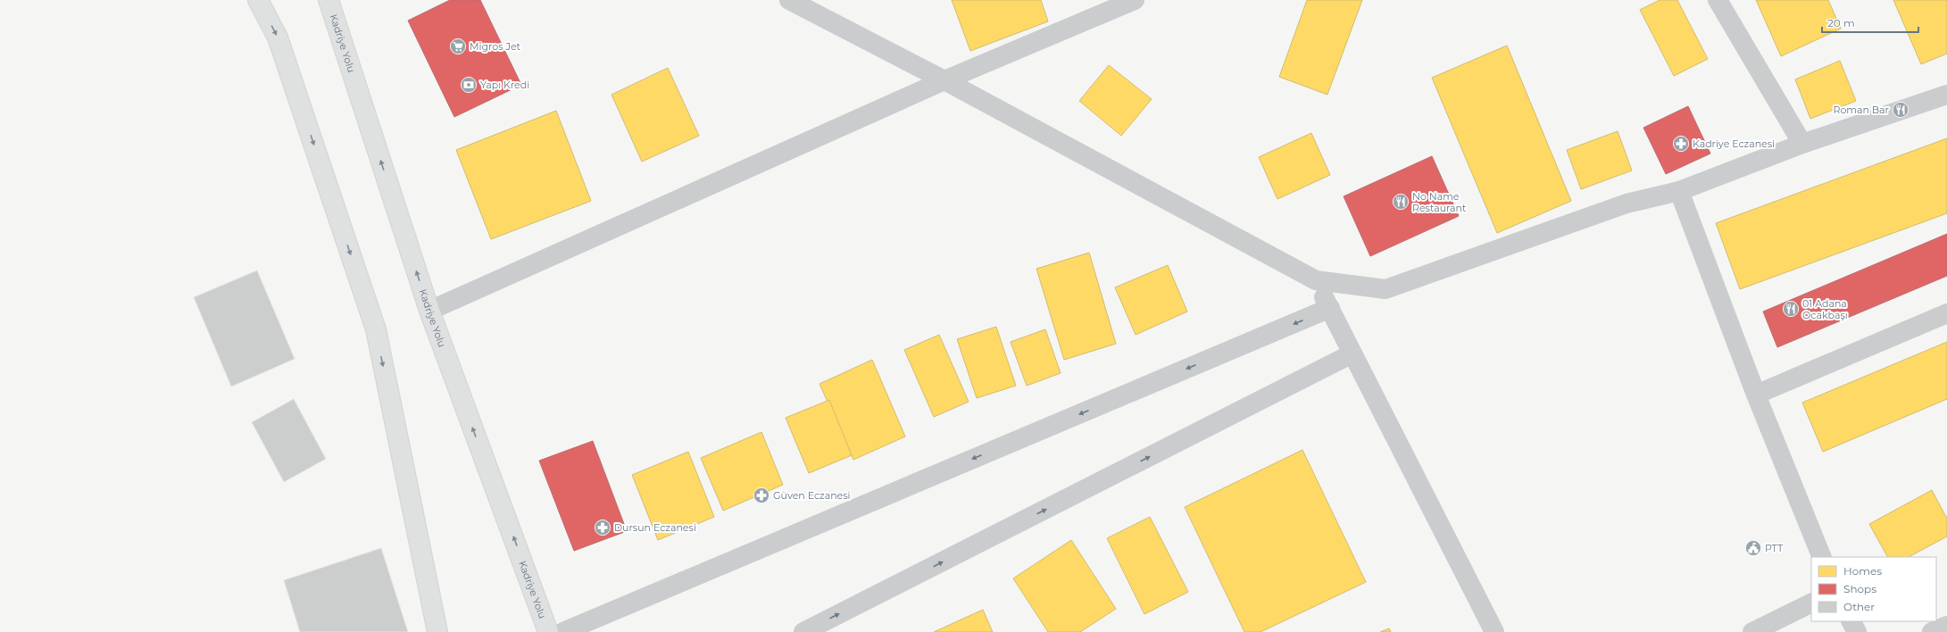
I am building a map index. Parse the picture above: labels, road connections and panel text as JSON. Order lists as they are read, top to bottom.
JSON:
{
  "streets": {
    "main road": ["Kadriye Yolu"]
  },
  "places": {
    "supermarket": ["Migros Jet"],
    "bank": ["Yapı Kredi"],
    "restaurant": ["Roman Bar", "No Name Restaurant", "01 Adana Ocakbaşı"],
    "pharmacy": ["Kadriye Eczanesi", "Güven Eczanesi", "Dursun Eczanesi"],
    "public building": ["PTT"]
  },
  "legend": ["Homes", "Shops", "Other"],
  "scale_bar": "20 m"
}
